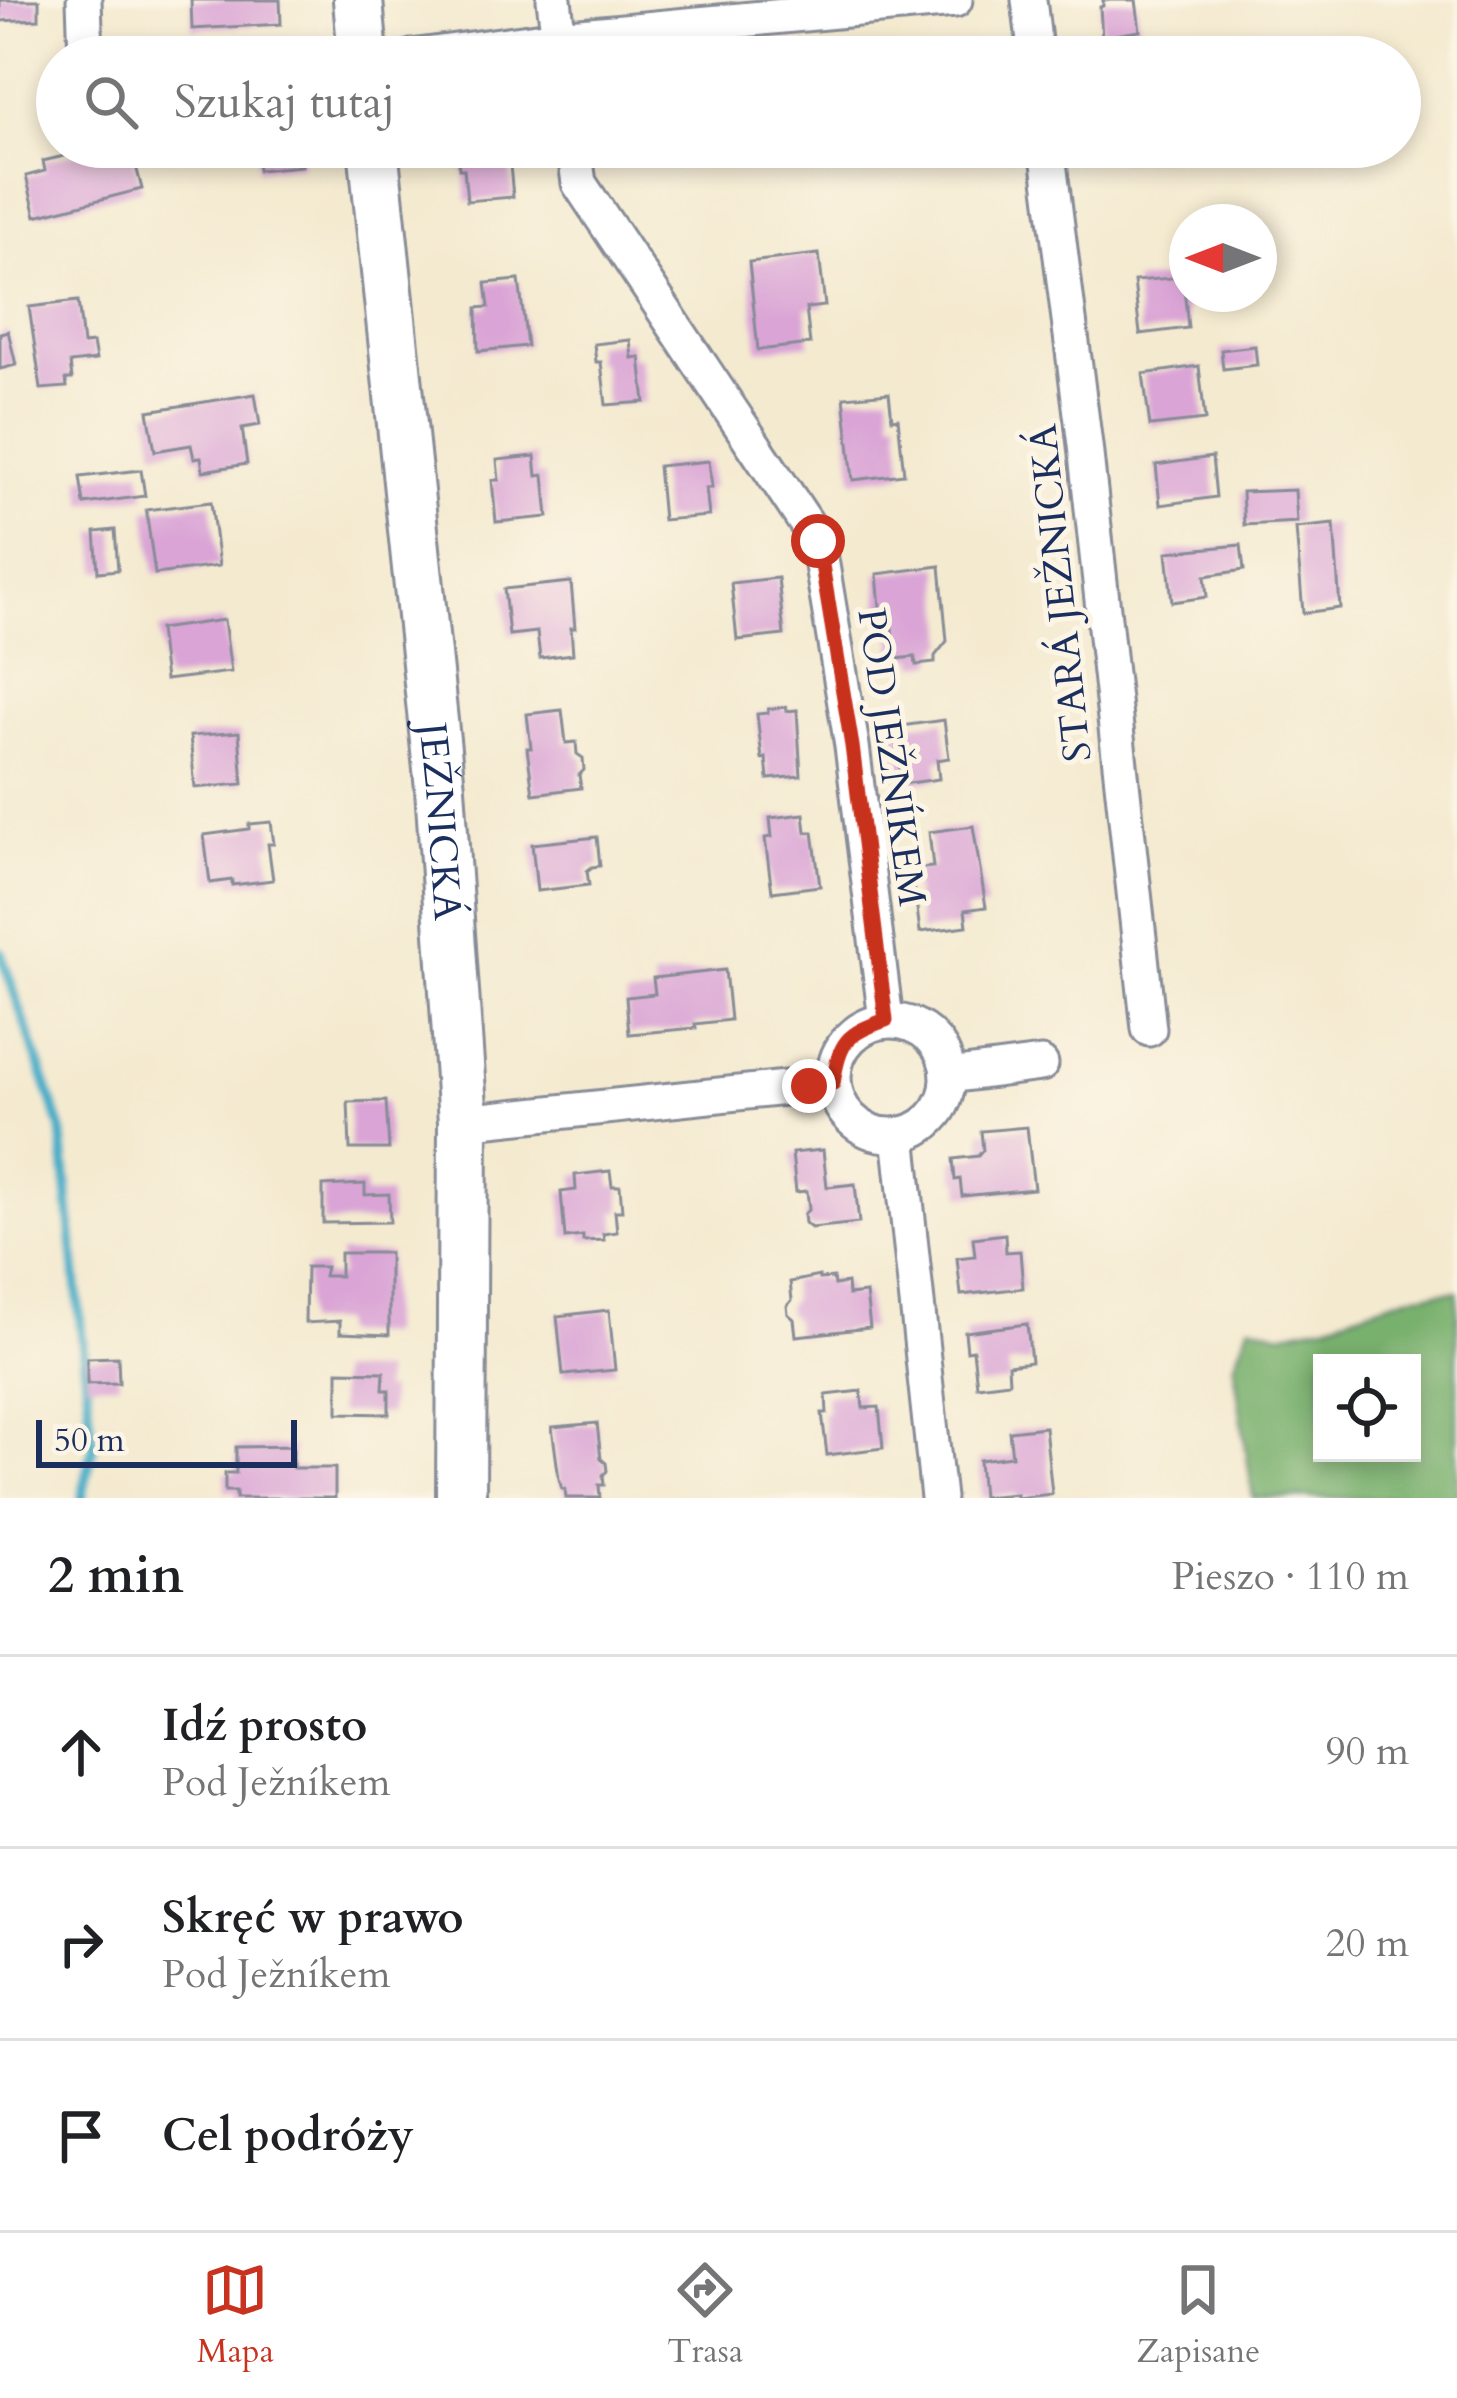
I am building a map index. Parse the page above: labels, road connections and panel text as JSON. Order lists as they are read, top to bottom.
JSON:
{
  "streets": {
    "street": ["STARÁ JEŽNICKÁ", "POD JEŽNÍKEM", "JEŽNICKÁ"]
  },
  "scale_bar": "50 m",
  "north": "left",
  "page": {
    "search": "Szukaj tutaj",
    "scale": "50 m",
    "heading": ["2 min", "Pieszo · 110 m"],
    "list": [
      ["Idź prosto", "Pod Ježníkem", "90 m"],
      ["Skręć w prawo", "Pod Ježníkem", "20 m"],
      "Cel podróży"
    ],
    "nav": ["Mapa", "Trasa", "Zapisane"]
  }
}
